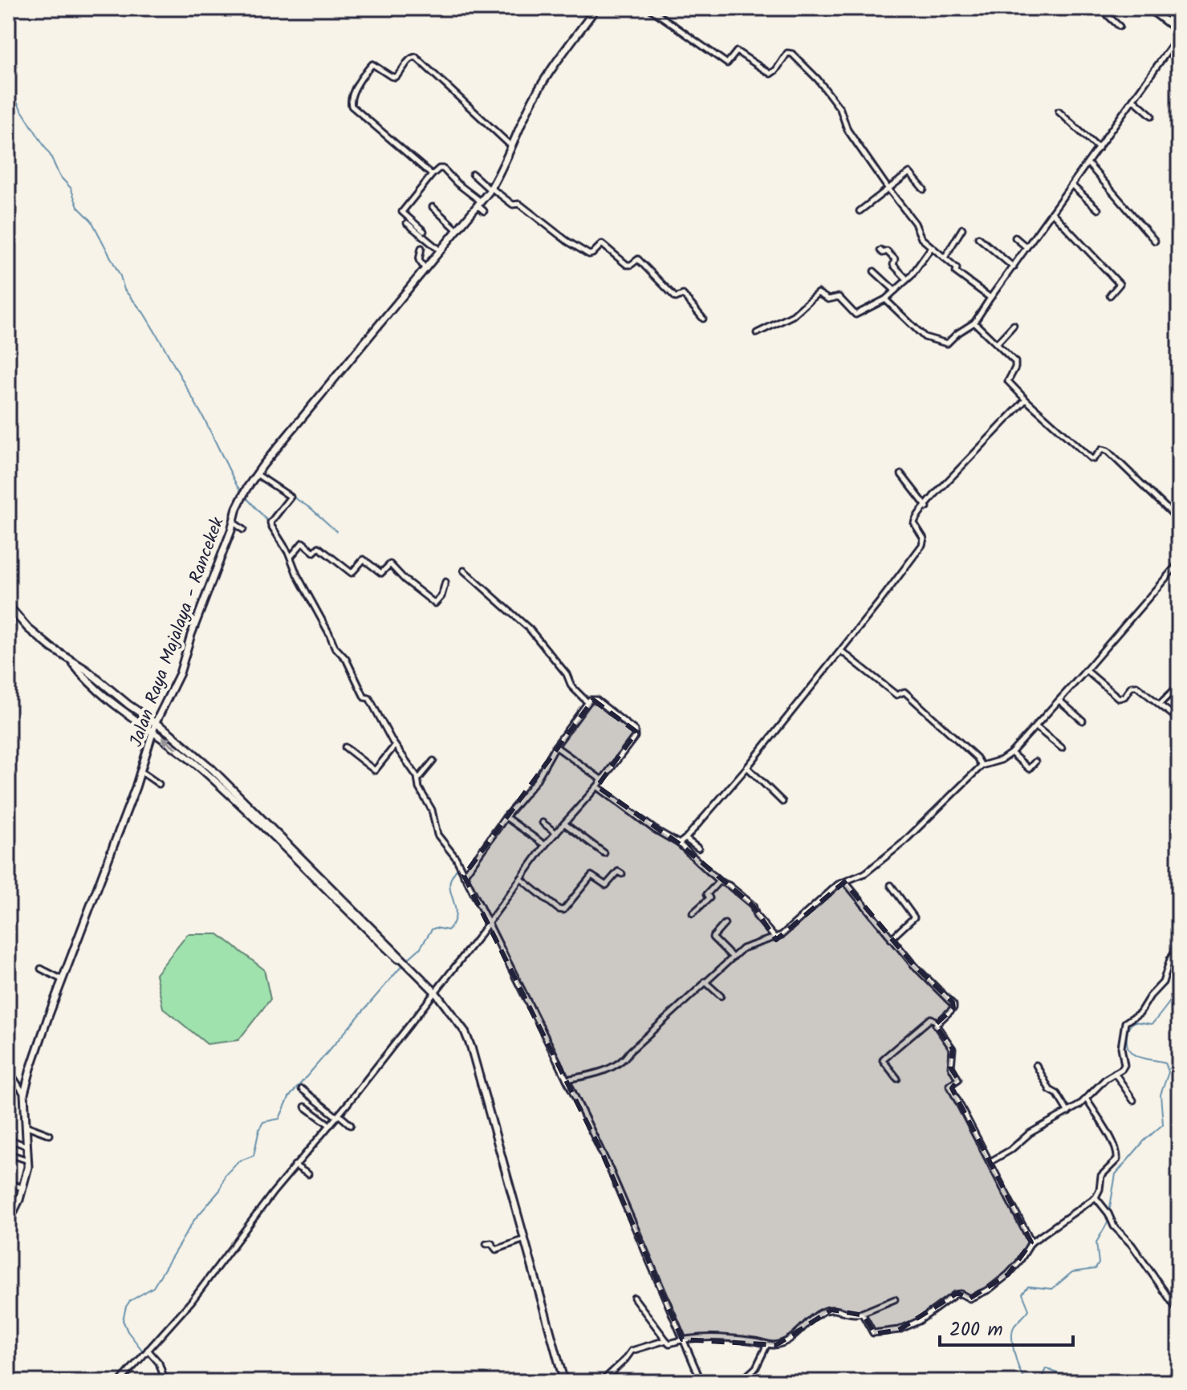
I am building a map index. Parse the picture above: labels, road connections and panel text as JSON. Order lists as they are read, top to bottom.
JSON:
{
  "streets": {
    "main road": ["Jalan Raya Majalaya - Rancekek"]
  },
  "scale_bar": "200 m"
}
